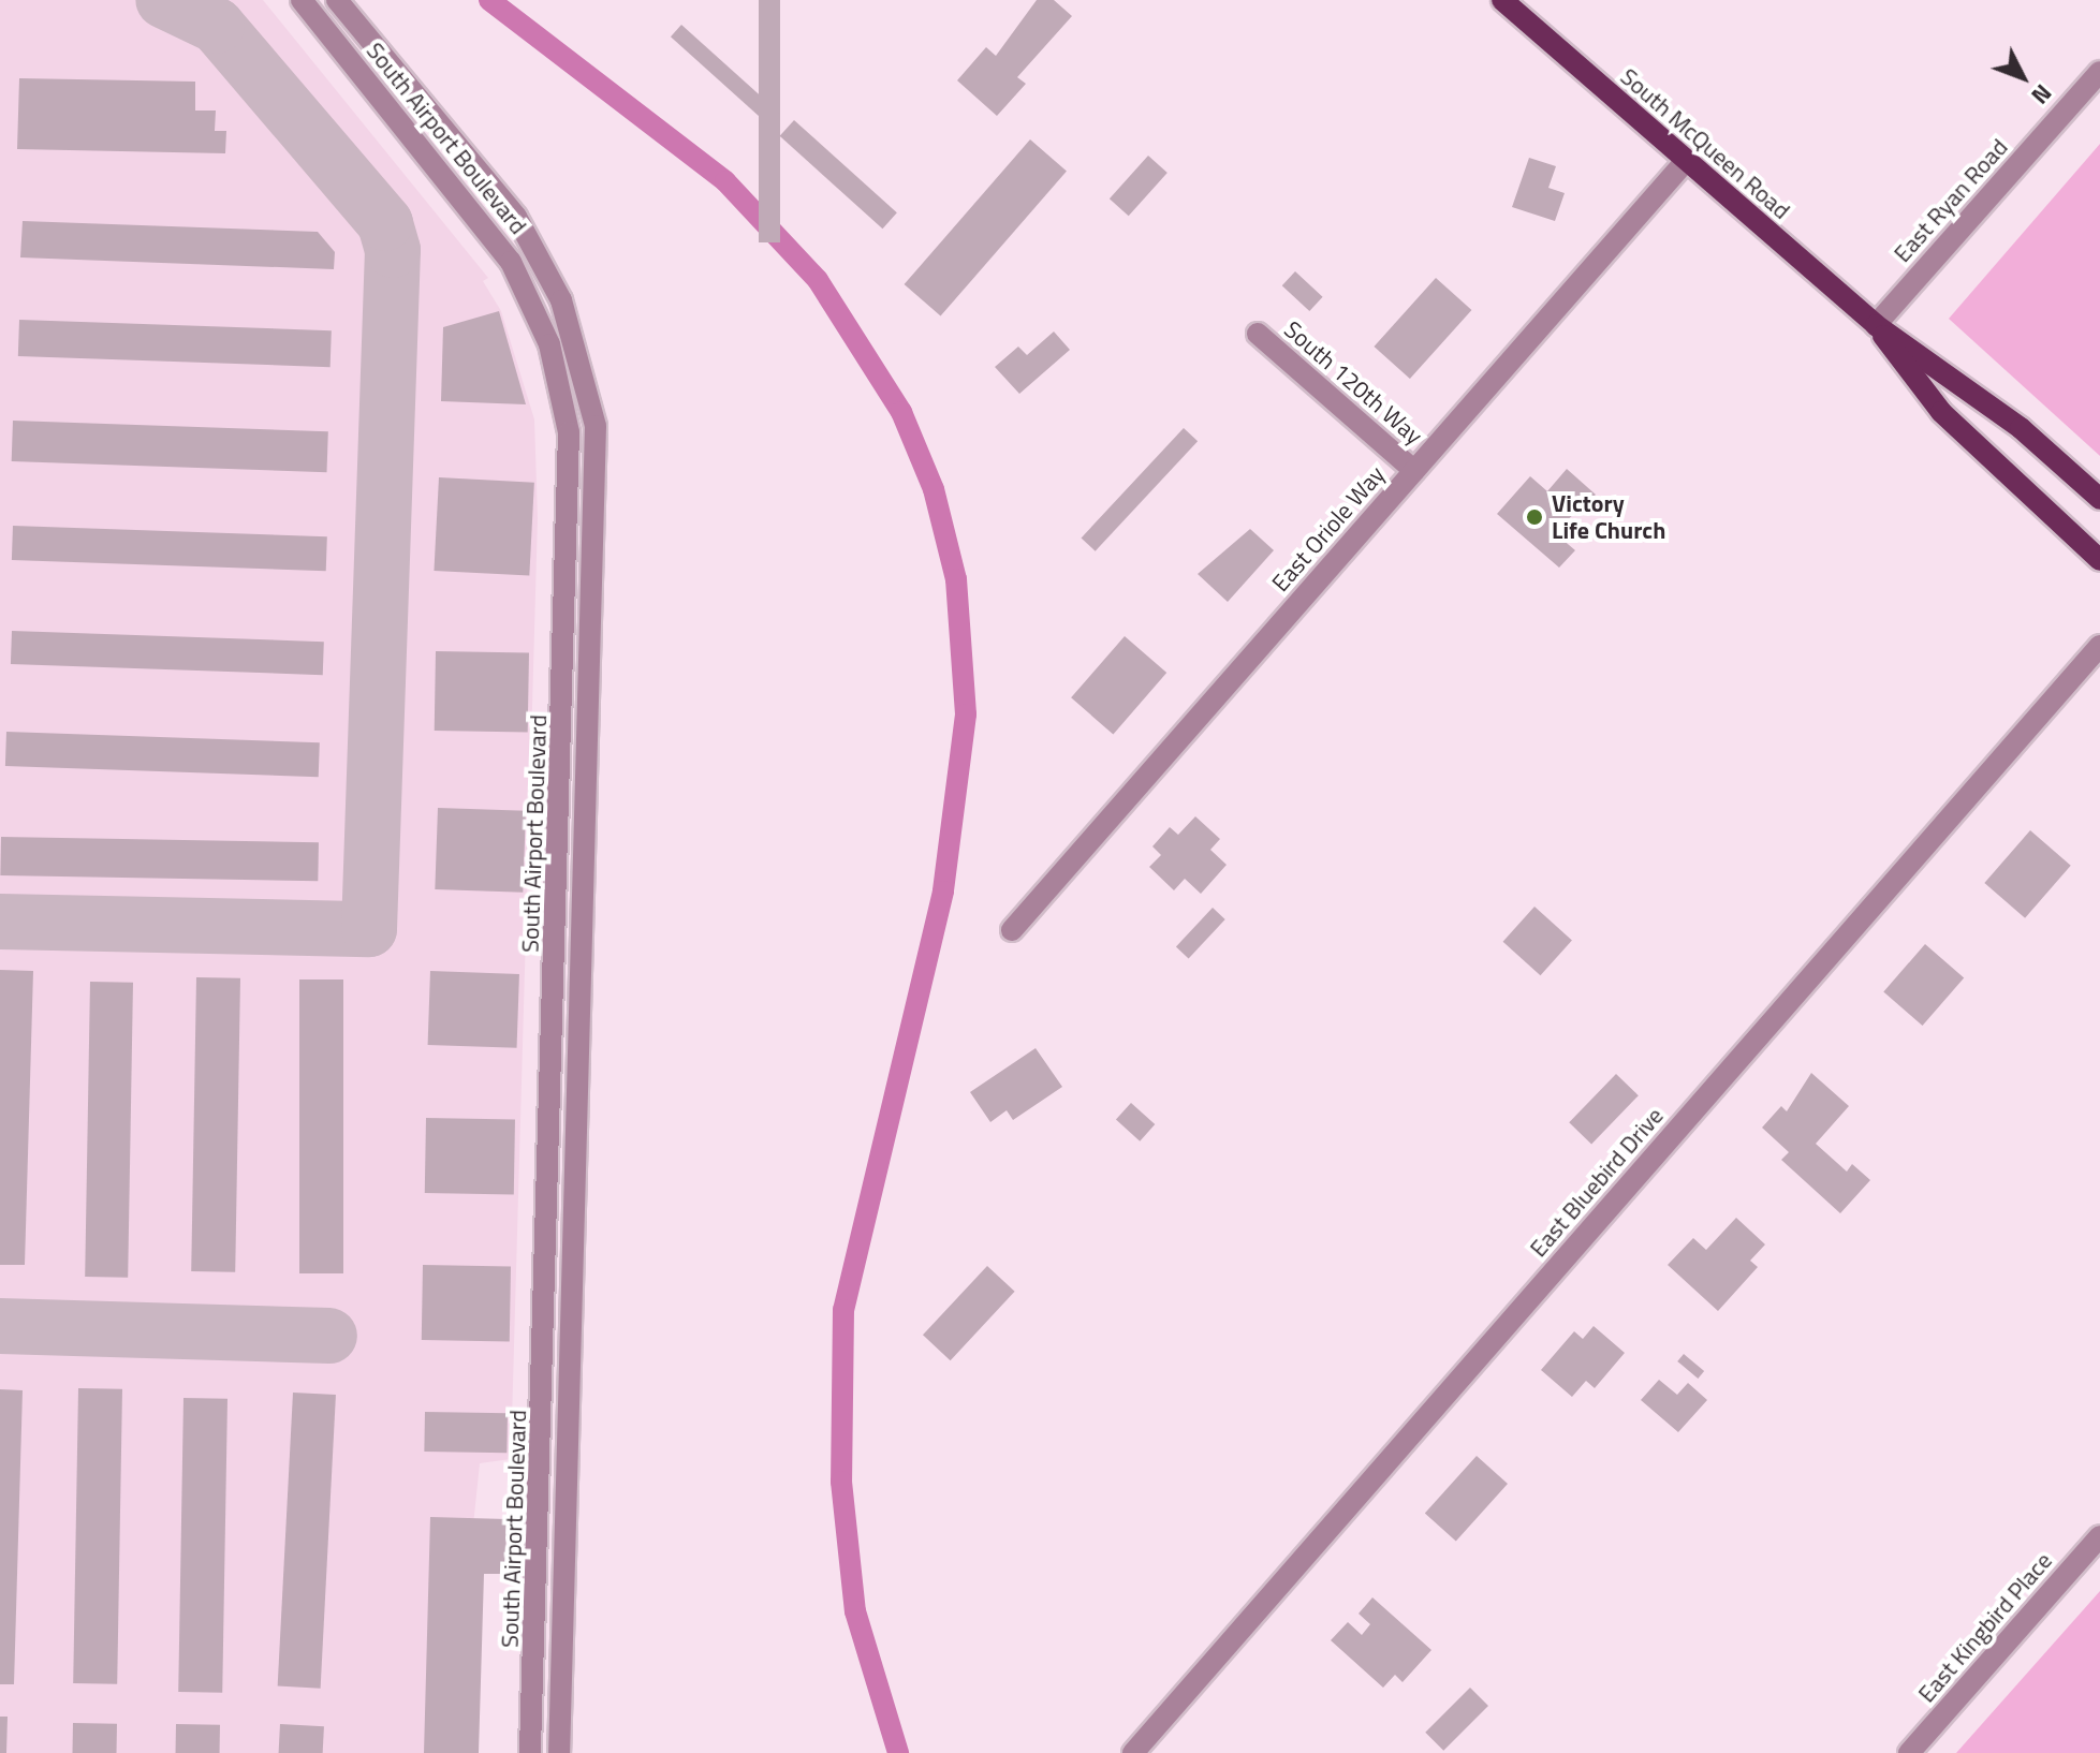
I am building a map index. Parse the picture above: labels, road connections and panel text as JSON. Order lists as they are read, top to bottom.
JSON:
{
  "streets": {
    "main road": ["South McQueen Road"],
    "street": [
      "South Airport Boulevard",
      "East Ryan Road",
      "South 120th Way",
      "East Oriole Way",
      "East Bluebird Drive",
      "East Kingbird Place"
    ]
  },
  "crossings": [
    ["South McQueen Road", "East Ryan Road"],
    ["South McQueen Road", "East Oriole Way"],
    ["South 120th Way", "East Oriole Way"]
  ],
  "places": ["Victory Life Church"],
  "north": "bottom right"
}
